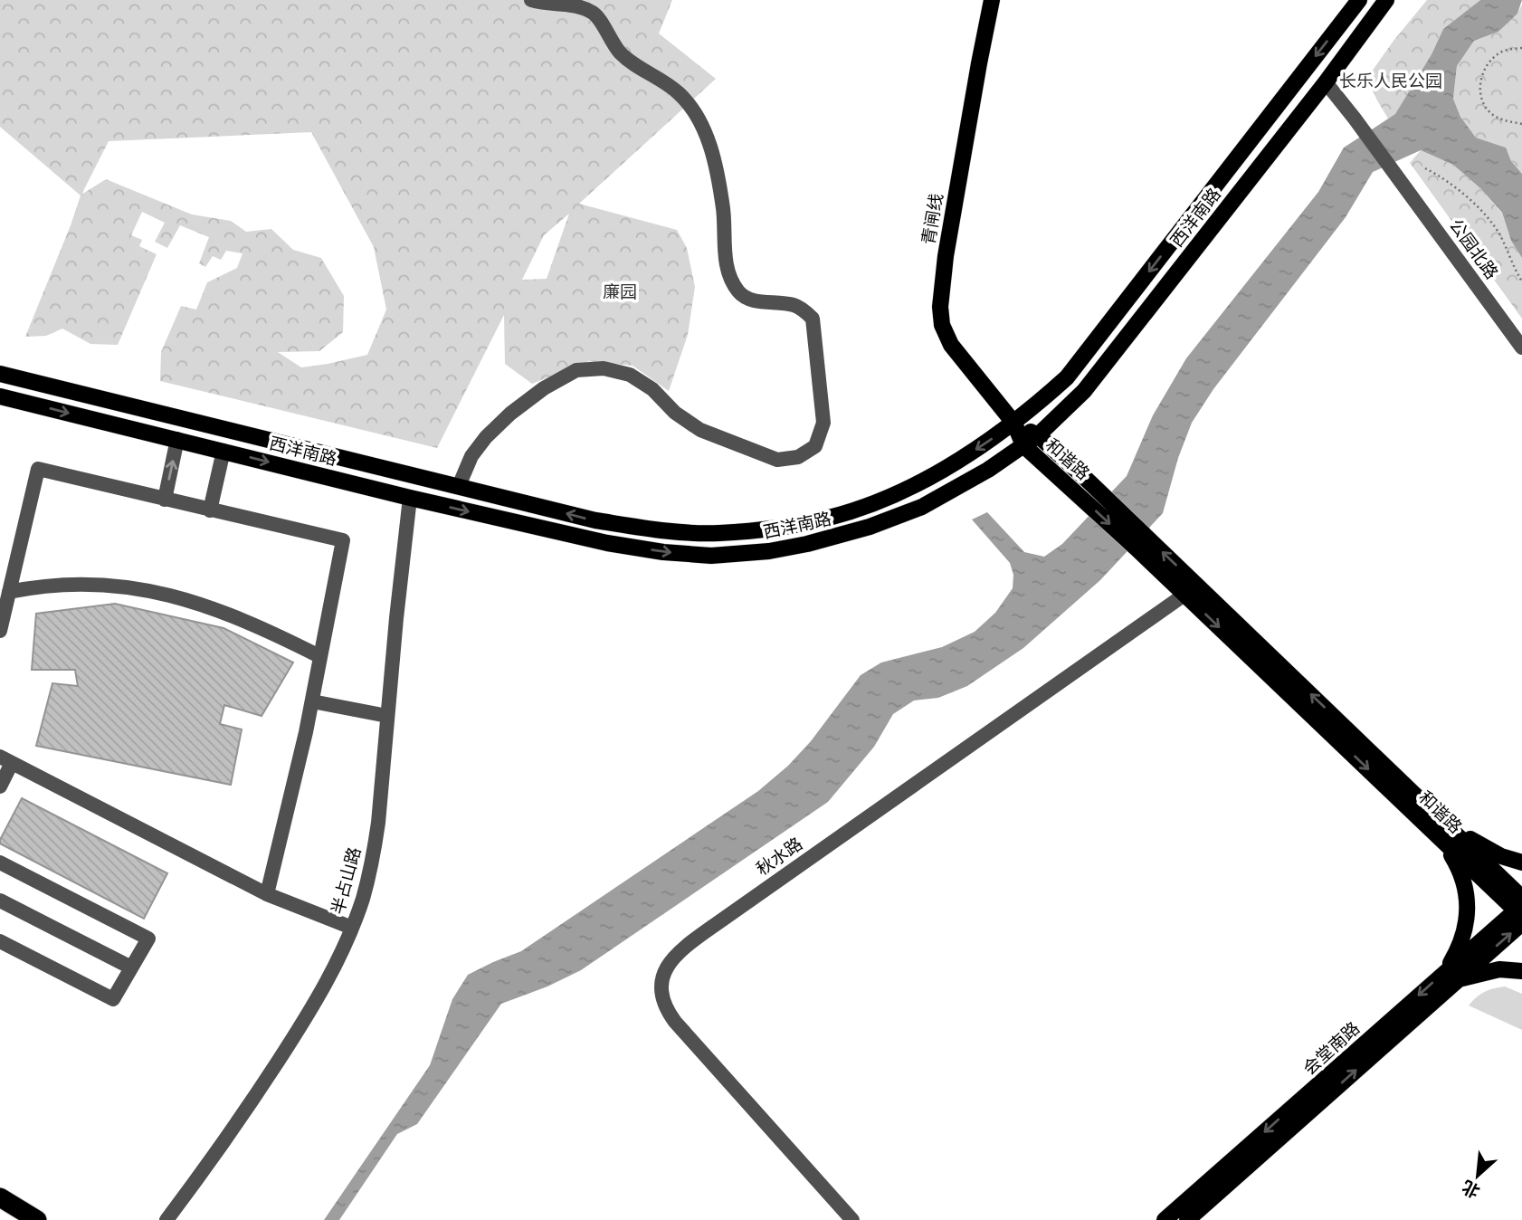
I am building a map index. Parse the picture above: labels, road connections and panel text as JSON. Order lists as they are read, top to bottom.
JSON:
{
  "streets": {
    "main road": [
      "西洋南路",
      "青闸线",
      "和谐路",
      "会堂南路"
    ],
    "street": ["公园北路", "秋水路", "半占山路"]
  },
  "crossings": [
    ["西洋南路", "青闸线"],
    ["西洋南路", "公园北路"],
    ["西洋南路", "和谐路"],
    ["西洋南路", "半占山路"],
    ["青闸线", "和谐路"],
    ["和谐路", "秋水路"],
    ["和谐路", "会堂南路"]
  ],
  "parks": ["长乐人民公园", "廉园"],
  "north": "bottom left"
}
